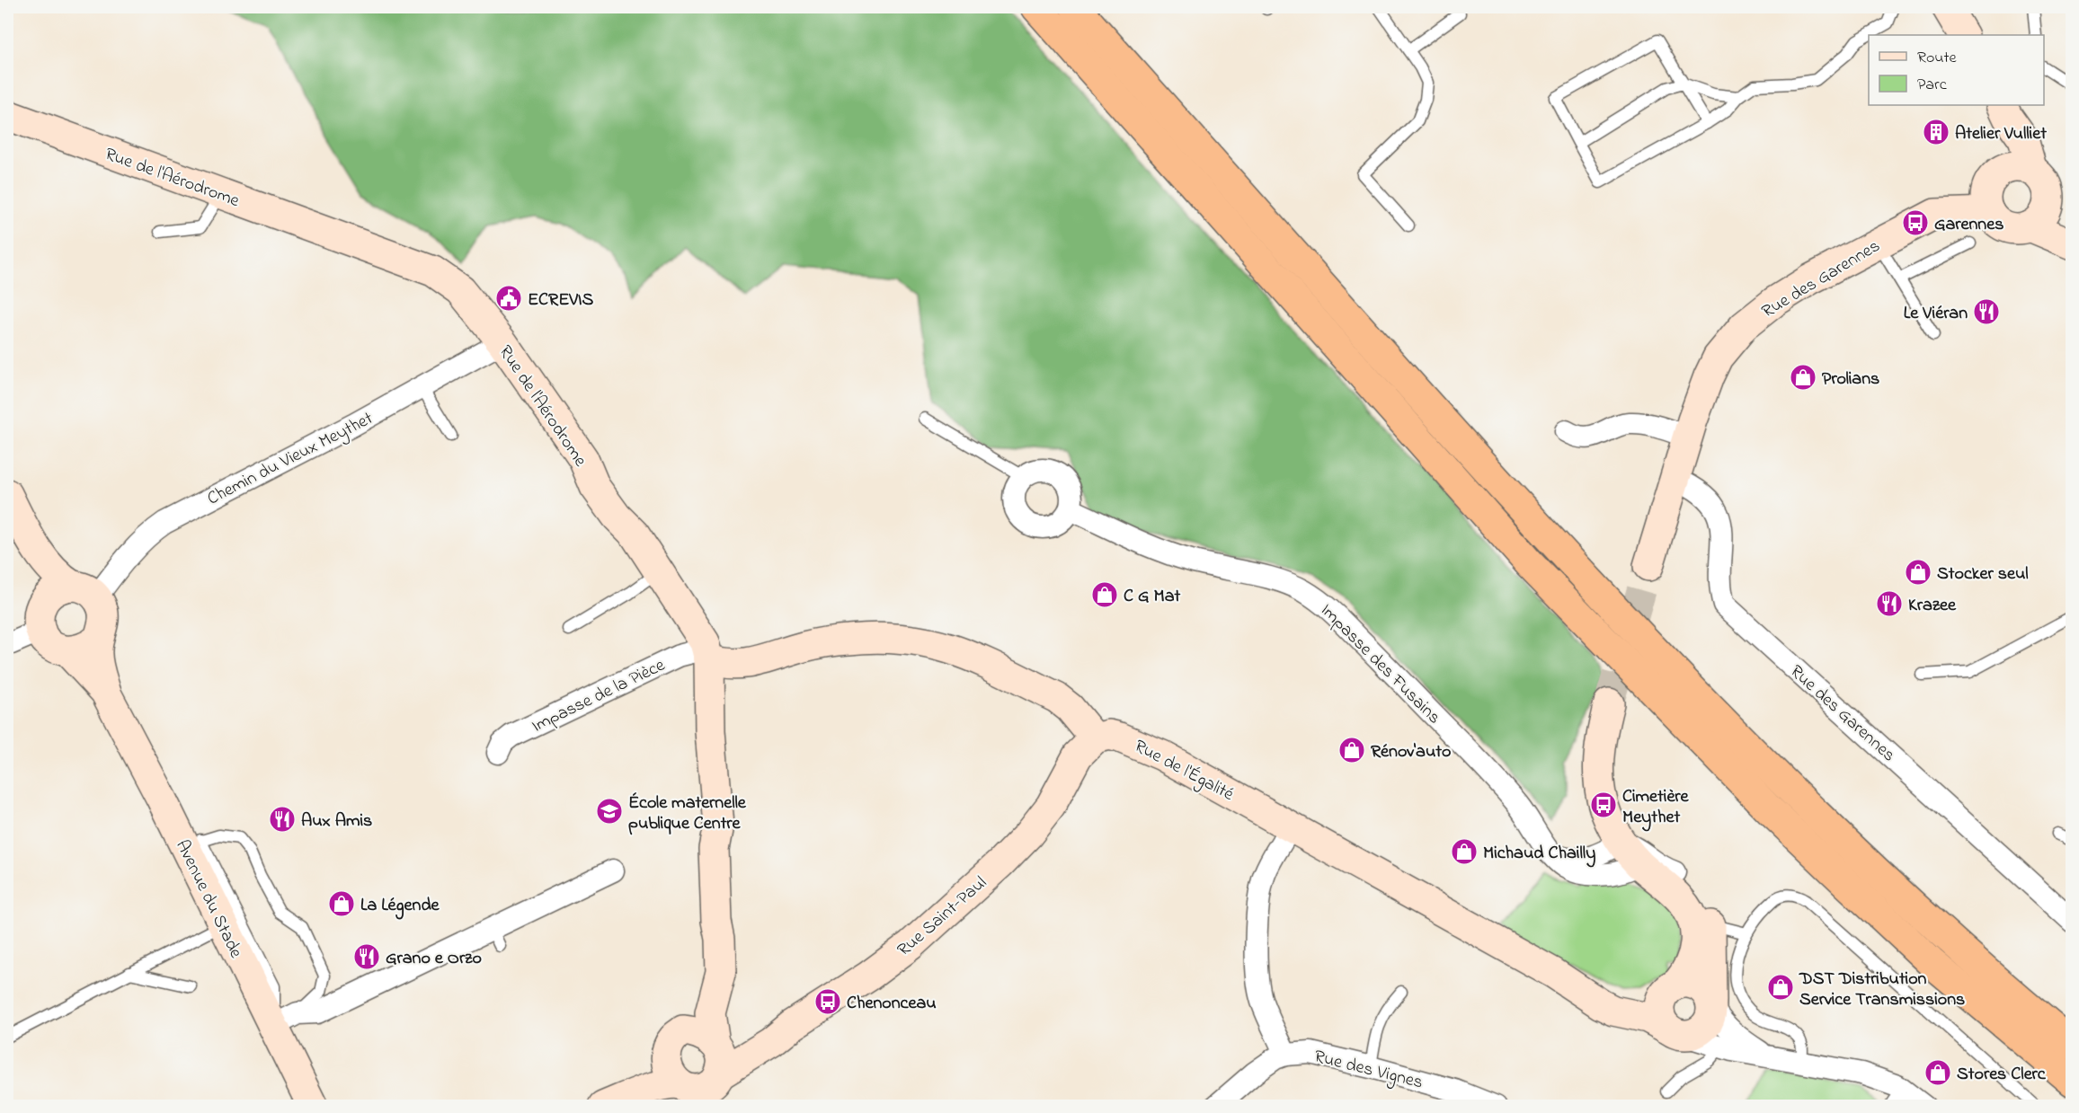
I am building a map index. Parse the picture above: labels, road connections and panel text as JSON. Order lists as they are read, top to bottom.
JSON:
{
  "streets": {
    "street": [
      "Rue de l'Aérodrome",
      "Rue des Garennes",
      "Chemin du Vieux Meythet",
      "Impasse des Fusains",
      "Impasse de la Pièce",
      "Rue de l'Égalité",
      "Avenue du Stade",
      "Rue Saint-Paul",
      "Rue des Vignes"
    ]
  },
  "crossings": [
    ["Rue de l'Aérodrome", "Chemin du Vieux Meythet"],
    ["Rue de l'Aérodrome", "Impasse de la Pièce"],
    ["Rue de l'Aérodrome", "Rue Saint-Paul"],
    ["Chemin du Vieux Meythet", "Avenue du Stade"],
    ["Rue de l'Égalité", "Rue Saint-Paul"]
  ],
  "places": {
    "building": ["Atelier Vulliet"],
    "bus stop": ["Garennes", "Cimetière Meythet", "Chenonceau"],
    "public building": ["ECREVIS"],
    "restaurant": [
      "Le Viéran",
      "Krazee",
      "Aux Amis",
      "Grano e Orzo"
    ],
    "shop": [
      "Prolians",
      "Stocker seul",
      "C G Mat",
      "Rénov'auto",
      "Michaud Chailly",
      "La Légende",
      "DST Distribution Service Transmissions",
      "Stores Clerc"
    ],
    "school or university": ["École maternelle publique Centre"]
  },
  "legend": ["Route", "Parc"]
}
